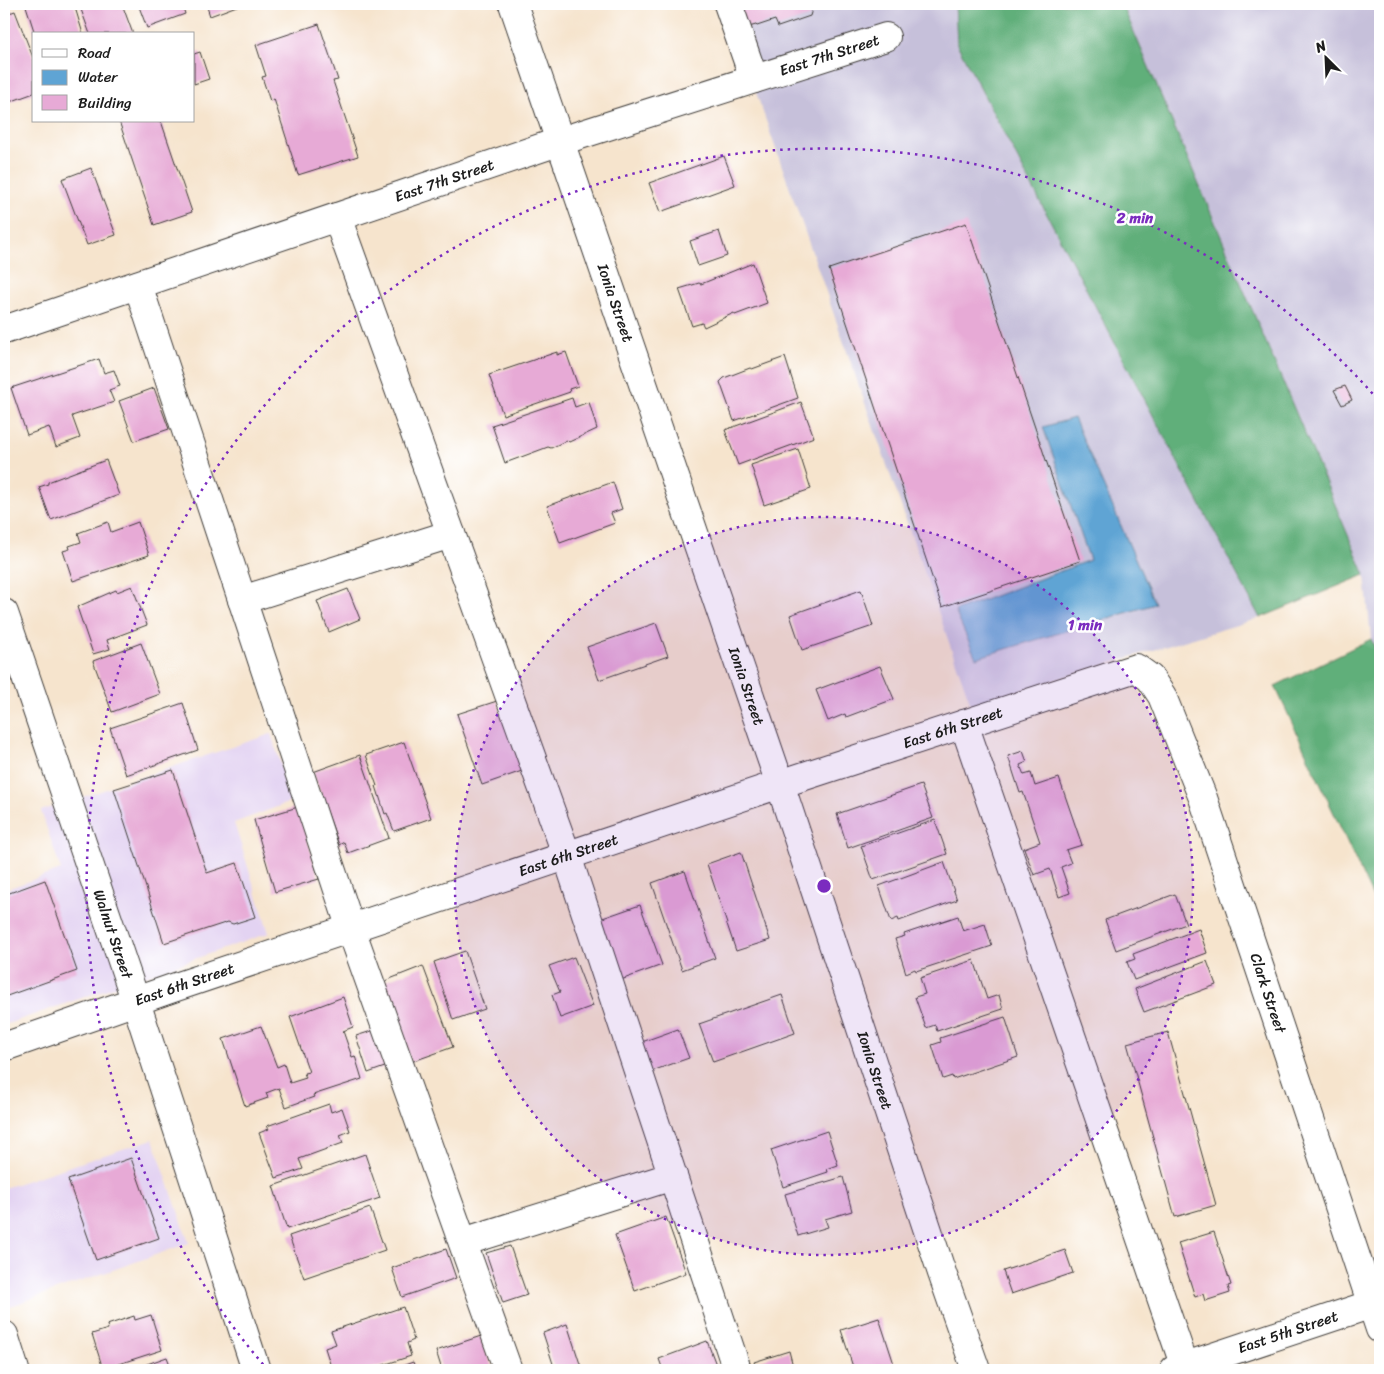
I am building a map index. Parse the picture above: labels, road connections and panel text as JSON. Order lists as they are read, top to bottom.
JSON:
{
  "streets": {
    "street": [
      "East 7th Street",
      "Ionia Street",
      "East 6th Street",
      "Walnut Street",
      "Clark Street",
      "East 5th Street"
    ]
  },
  "crossings": [
    ["East 7th Street", "Ionia Street"],
    ["Ionia Street", "East 6th Street"],
    ["East 6th Street", "Walnut Street"],
    ["East 6th Street", "Clark Street"],
    ["Clark Street", "East 5th Street"]
  ],
  "legend": ["Road", "Water", "Building"],
  "north": "top left",
  "rings": ["2 min", "1 min"]
}
